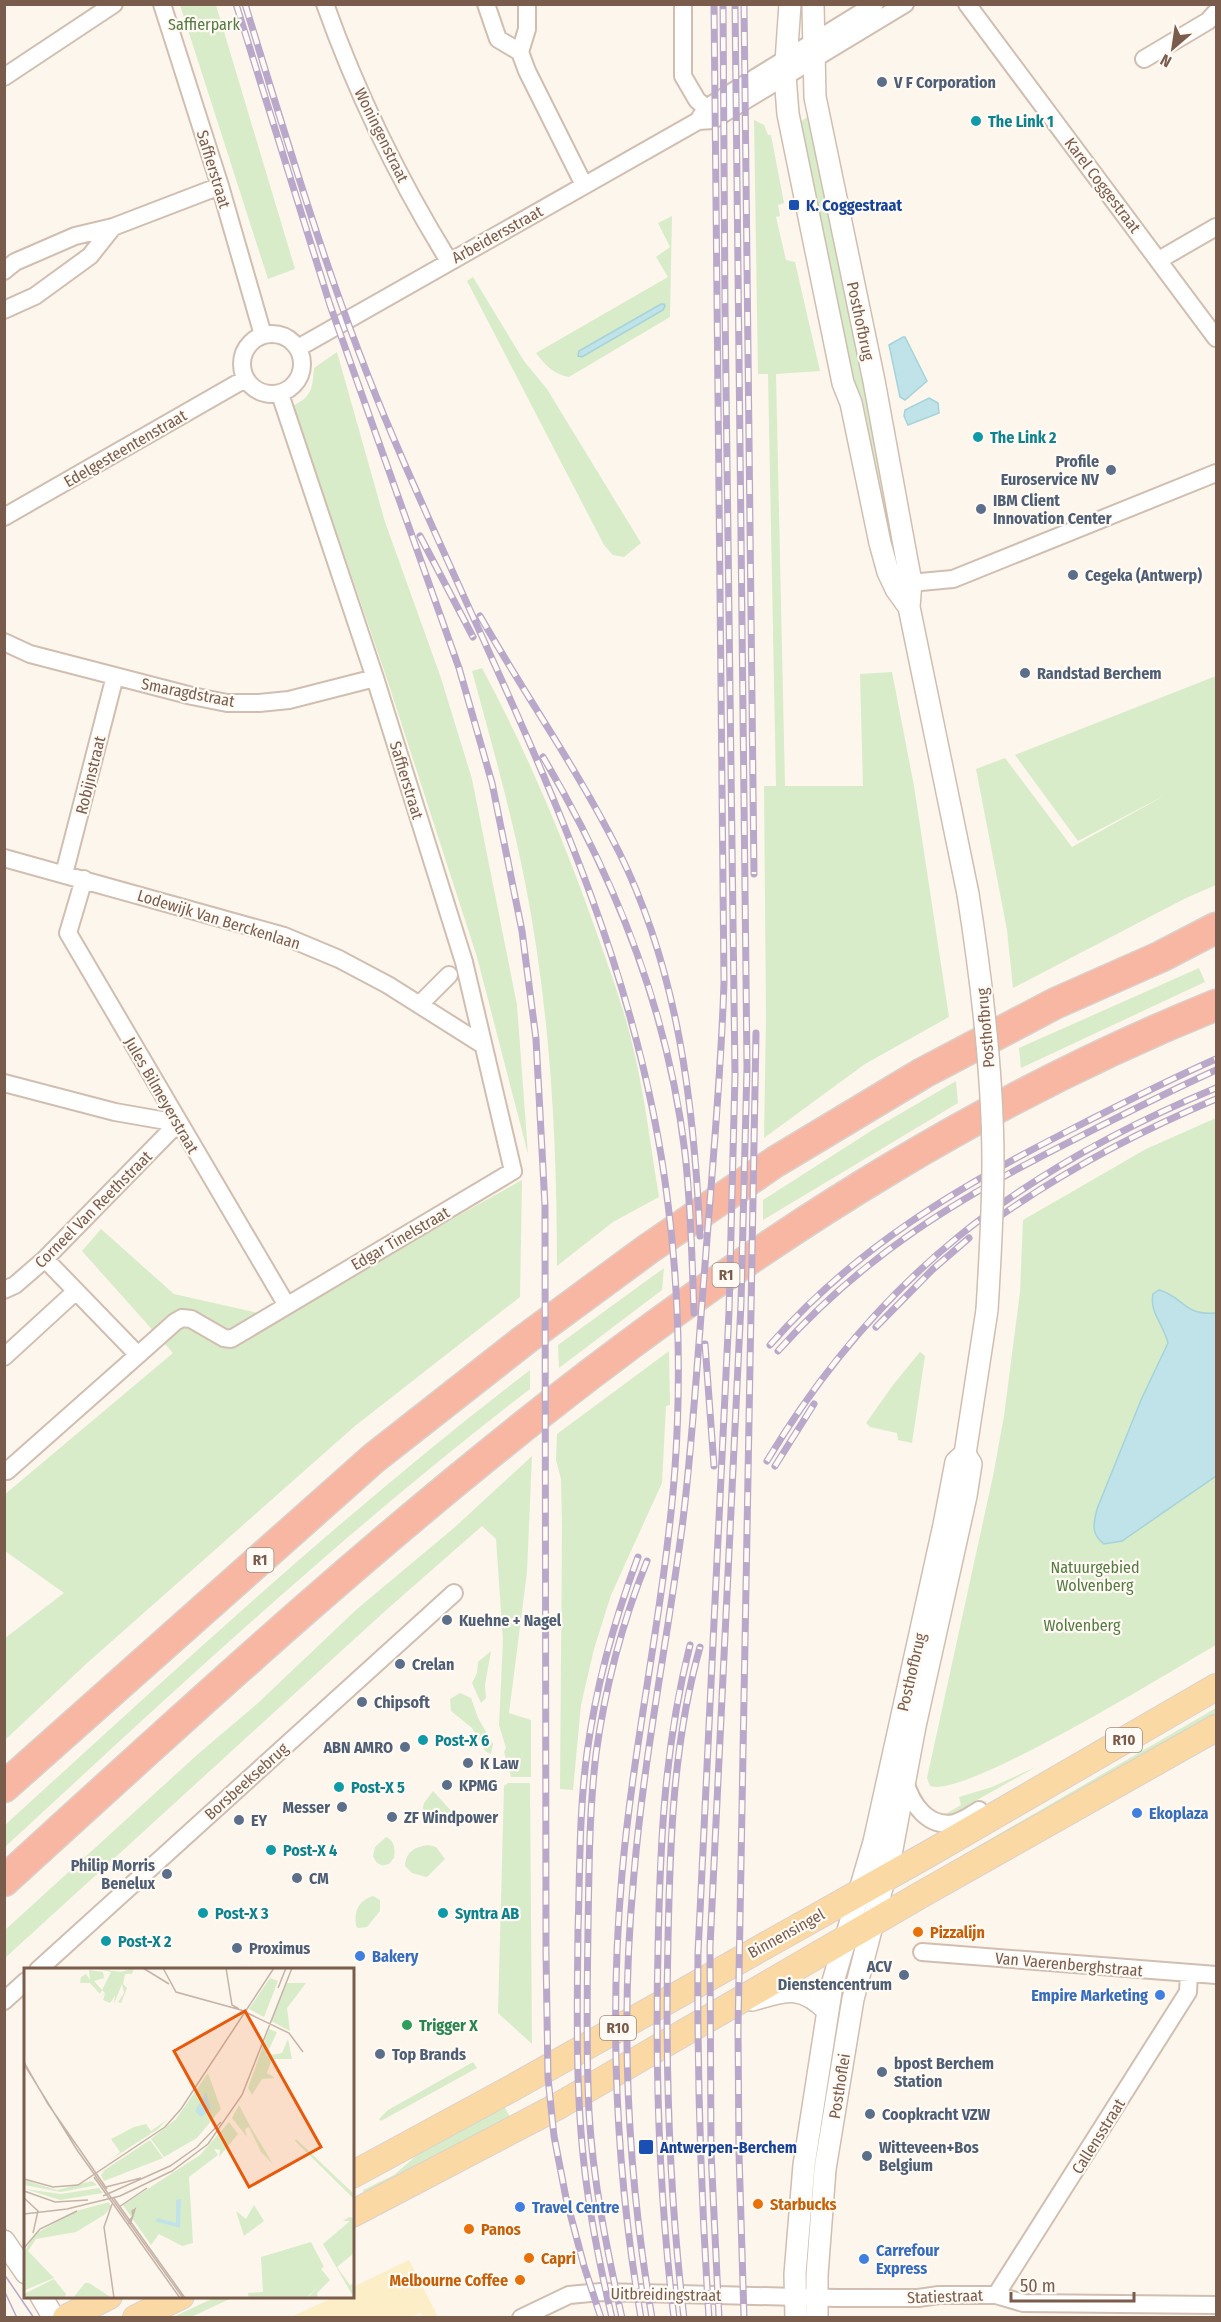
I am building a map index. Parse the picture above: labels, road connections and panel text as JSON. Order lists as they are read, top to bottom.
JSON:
{
  "streets": {
    "highway": ["R1"],
    "main road": ["R10", "Binnensingel"],
    "street": [
      "Woningenstraat",
      "Saffierstraat",
      "Karel Coggestraat",
      "Arbeidersstraat",
      "Posthofbrug",
      "Edelgesteentenstraat",
      "Smaragdstraat",
      "Robijnstraat",
      "Lodewijk Van Berckenlaan",
      "Jules Bilmeyerstraat",
      "Corneel Van Reethstraat",
      "Edgar Tinelstraat",
      "Borsbeeksebrug",
      "Van Vaerenberghstraat",
      "Posthoflei",
      "Callensstraat",
      "Uitbreidingstraat",
      "Statiestraat"
    ]
  },
  "crossings": [
    ["Woningenstraat", "Arbeidersstraat"],
    ["Saffierstraat", "Arbeidersstraat"],
    ["Saffierstraat", "Edelgesteentenstraat"],
    ["Saffierstraat", "Smaragdstraat"],
    ["Saffierstraat", "Lodewijk Van Berckenlaan"],
    ["Saffierstraat", "Edgar Tinelstraat"],
    ["Arbeidersstraat", "Posthofbrug"],
    ["Arbeidersstraat", "Edelgesteentenstraat"],
    ["Posthofbrug", "Binnensingel"],
    ["Posthofbrug", "Posthoflei"],
    ["Smaragdstraat", "Robijnstraat"],
    ["Robijnstraat", "Lodewijk Van Berckenlaan"],
    ["Lodewijk Van Berckenlaan", "Jules Bilmeyerstraat"],
    ["Jules Bilmeyerstraat", "Corneel Van Reethstraat"],
    ["Jules Bilmeyerstraat", "Edgar Tinelstraat"],
    ["R10", "Posthoflei"],
    ["Binnensingel", "Posthoflei"],
    ["Van Vaerenberghstraat", "Callensstraat"],
    ["Posthoflei", "Uitbreidingstraat"],
    ["Posthoflei", "Statiestraat"],
    ["Callensstraat", "Statiestraat"],
    ["Uitbreidingstraat", "Statiestraat"]
  ],
  "parks": ["Saffierpark", "Natuurgebied Wolvenberg", "Wolvenberg"],
  "places": {
    "other": [
      "V F Corporation",
      "The Link 1",
      "The Link 2",
      "Profile Euroservice NV",
      "IBM Client Innovation Center",
      "Cegeka (Antwerp)",
      "Randstad Berchem",
      "Kuehne + Nagel",
      "Crelan",
      "Chipsoft",
      "Post-X 6",
      "ABN AMRO",
      "K Law",
      "KPMG",
      "Post-X 5",
      "Messer",
      "Ekoplaza",
      "ZF Windpower",
      "EY",
      "Post-X 4",
      "Philip Morris Benelux",
      "CM",
      "Post-X 3",
      "Syntra AB",
      "Pizzalijn",
      "Post-X 2",
      "Proximus",
      "Bakery",
      "ACV Dienstencentrum",
      "Empire Marketing",
      "Trigger X",
      "Top Brands",
      "bpost Berchem Station",
      "Coopkracht VZW",
      "Witteveen+Bos Belgium",
      "Starbucks",
      "Travel Centre",
      "Panos",
      "Capri",
      "Carrefour Express",
      "Melbourne Coffee"
    ],
    "transit": ["K. Coggestraat", "Antwerpen-Berchem"]
  },
  "scale_bar": "50 m",
  "north": "bottom left"
}
